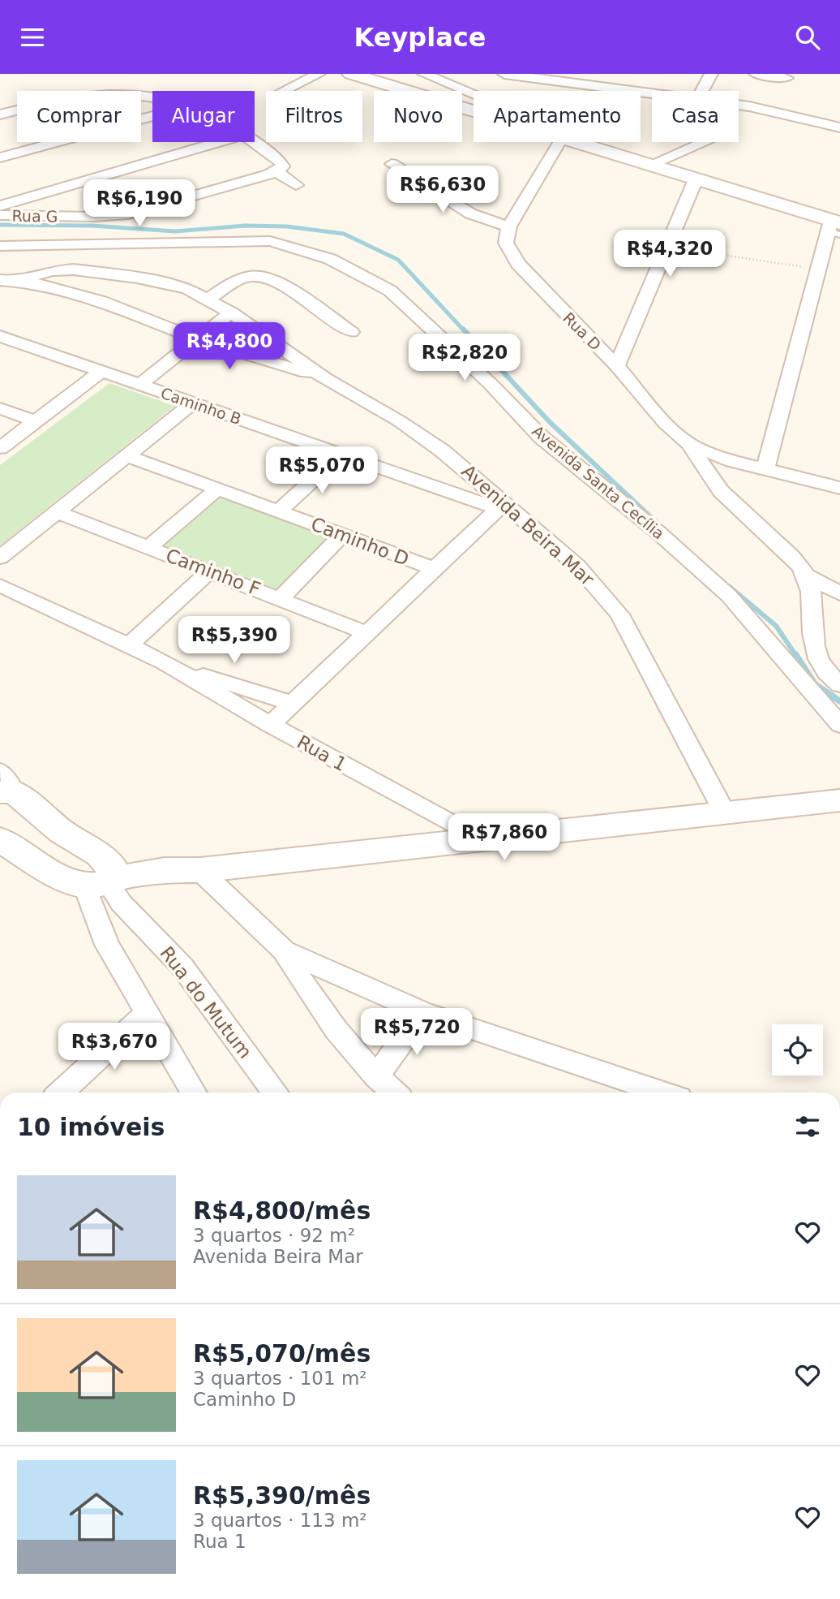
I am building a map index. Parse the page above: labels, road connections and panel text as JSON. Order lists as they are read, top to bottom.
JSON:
{
  "streets": {
    "street": [
      "Rua G",
      "Rua D",
      "Caminho B",
      "Avenida Santa Cecília",
      "Avenida Beira Mar",
      "Caminho D",
      "Caminho F",
      "Rua 1",
      "Rua do Mutum"
    ]
  },
  "crossings": [
    ["Caminho B", "Avenida Beira Mar"]
  ],
  "page": {
    "header": "Keyplace",
    "chip": [
      "Comprar",
      "Alugar",
      "Filtros",
      "Novo",
      "Apartamento",
      "Casa"
    ],
    "price": [
      "R$6,630",
      "R$6,190",
      "R$4,320",
      "R$4,800",
      "R$2,820",
      "R$5,070",
      "R$5,390",
      "R$7,860",
      "R$5,720",
      "R$3,670"
    ],
    "heading": "10 imóveis",
    "list": [
      {
        "name": "R$4,800/mês",
        "note": "3 quartos · 92 m² · Avenida Beira Mar"
      },
      {
        "name": "R$5,070/mês",
        "note": "3 quartos · 101 m² · Caminho D"
      },
      {
        "name": "R$5,390/mês",
        "note": "3 quartos · 113 m² · Rua 1"
      }
    ]
  }
}
